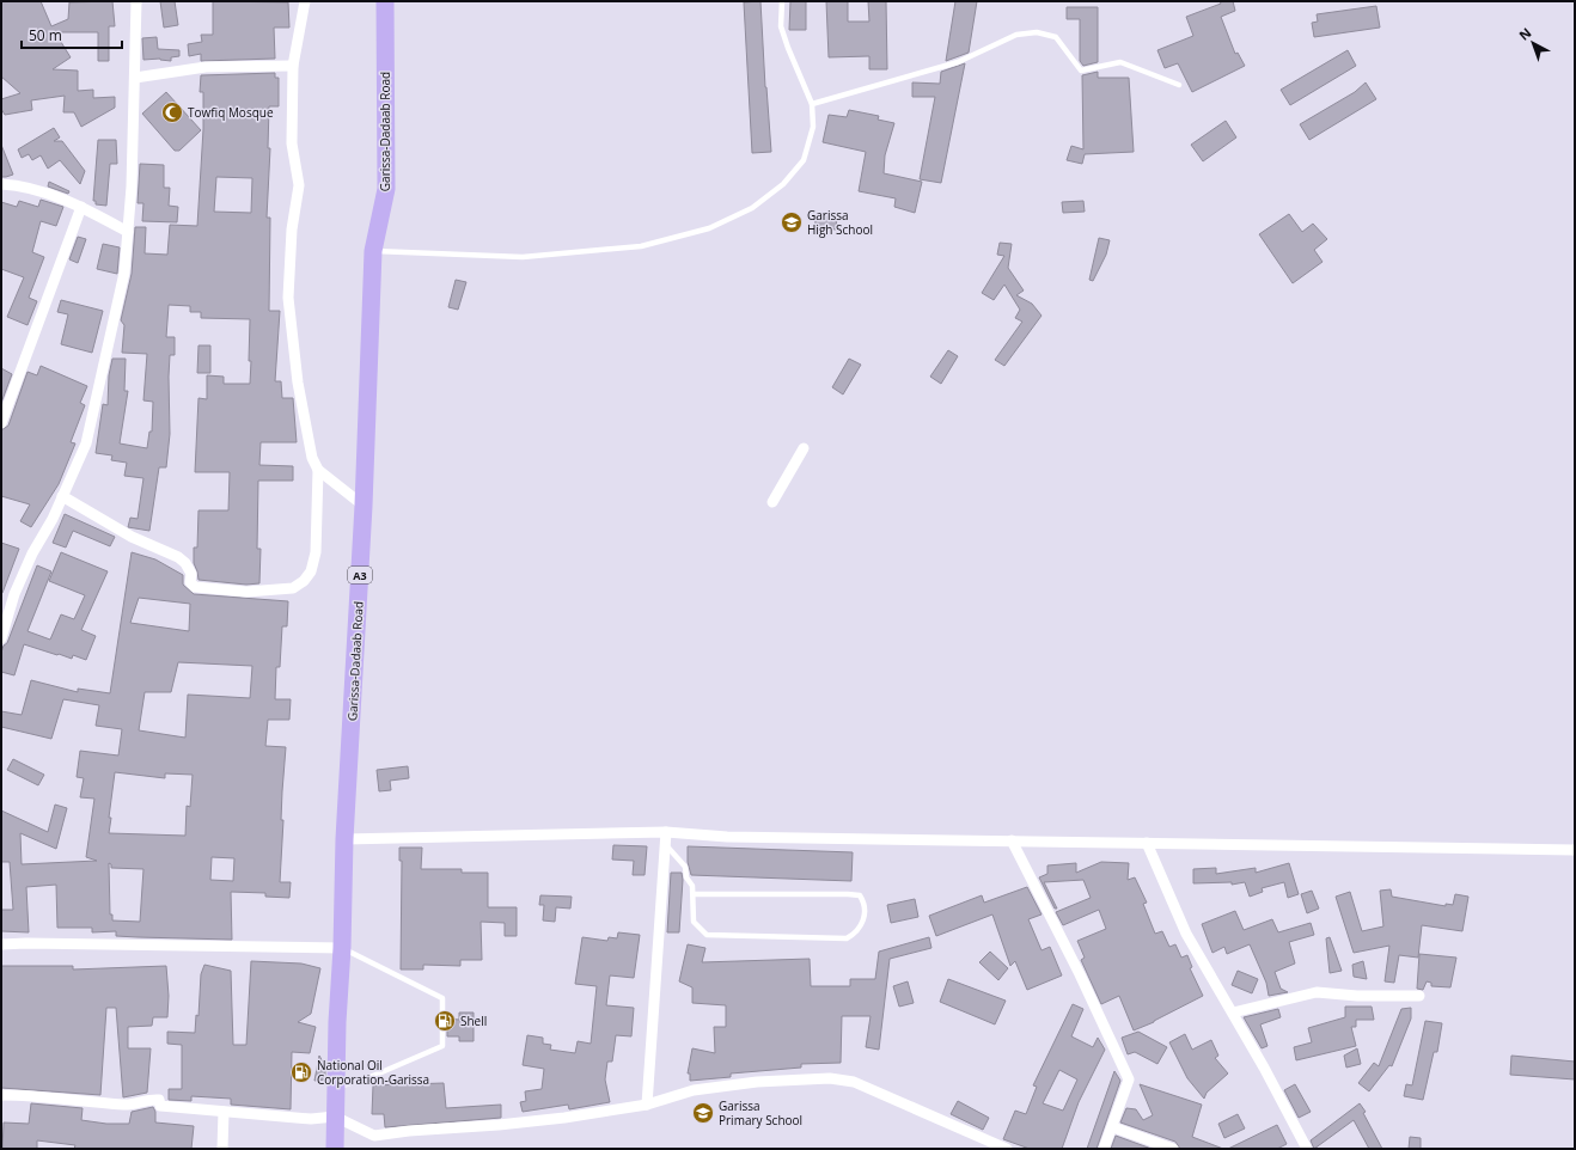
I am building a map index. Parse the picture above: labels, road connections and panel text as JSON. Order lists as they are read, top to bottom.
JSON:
{
  "streets": {
    "highway": ["Garissa-Dadaab Road", "A3"]
  },
  "places": {
    "mosque": ["Towfiq Mosque"],
    "school or university": ["Garissa High School", "Garissa Primary School"],
    "fuel station": ["Shell", "National Oil Corporation-Garissa"]
  },
  "scale_bar": "50 m",
  "north": "top left"
}
